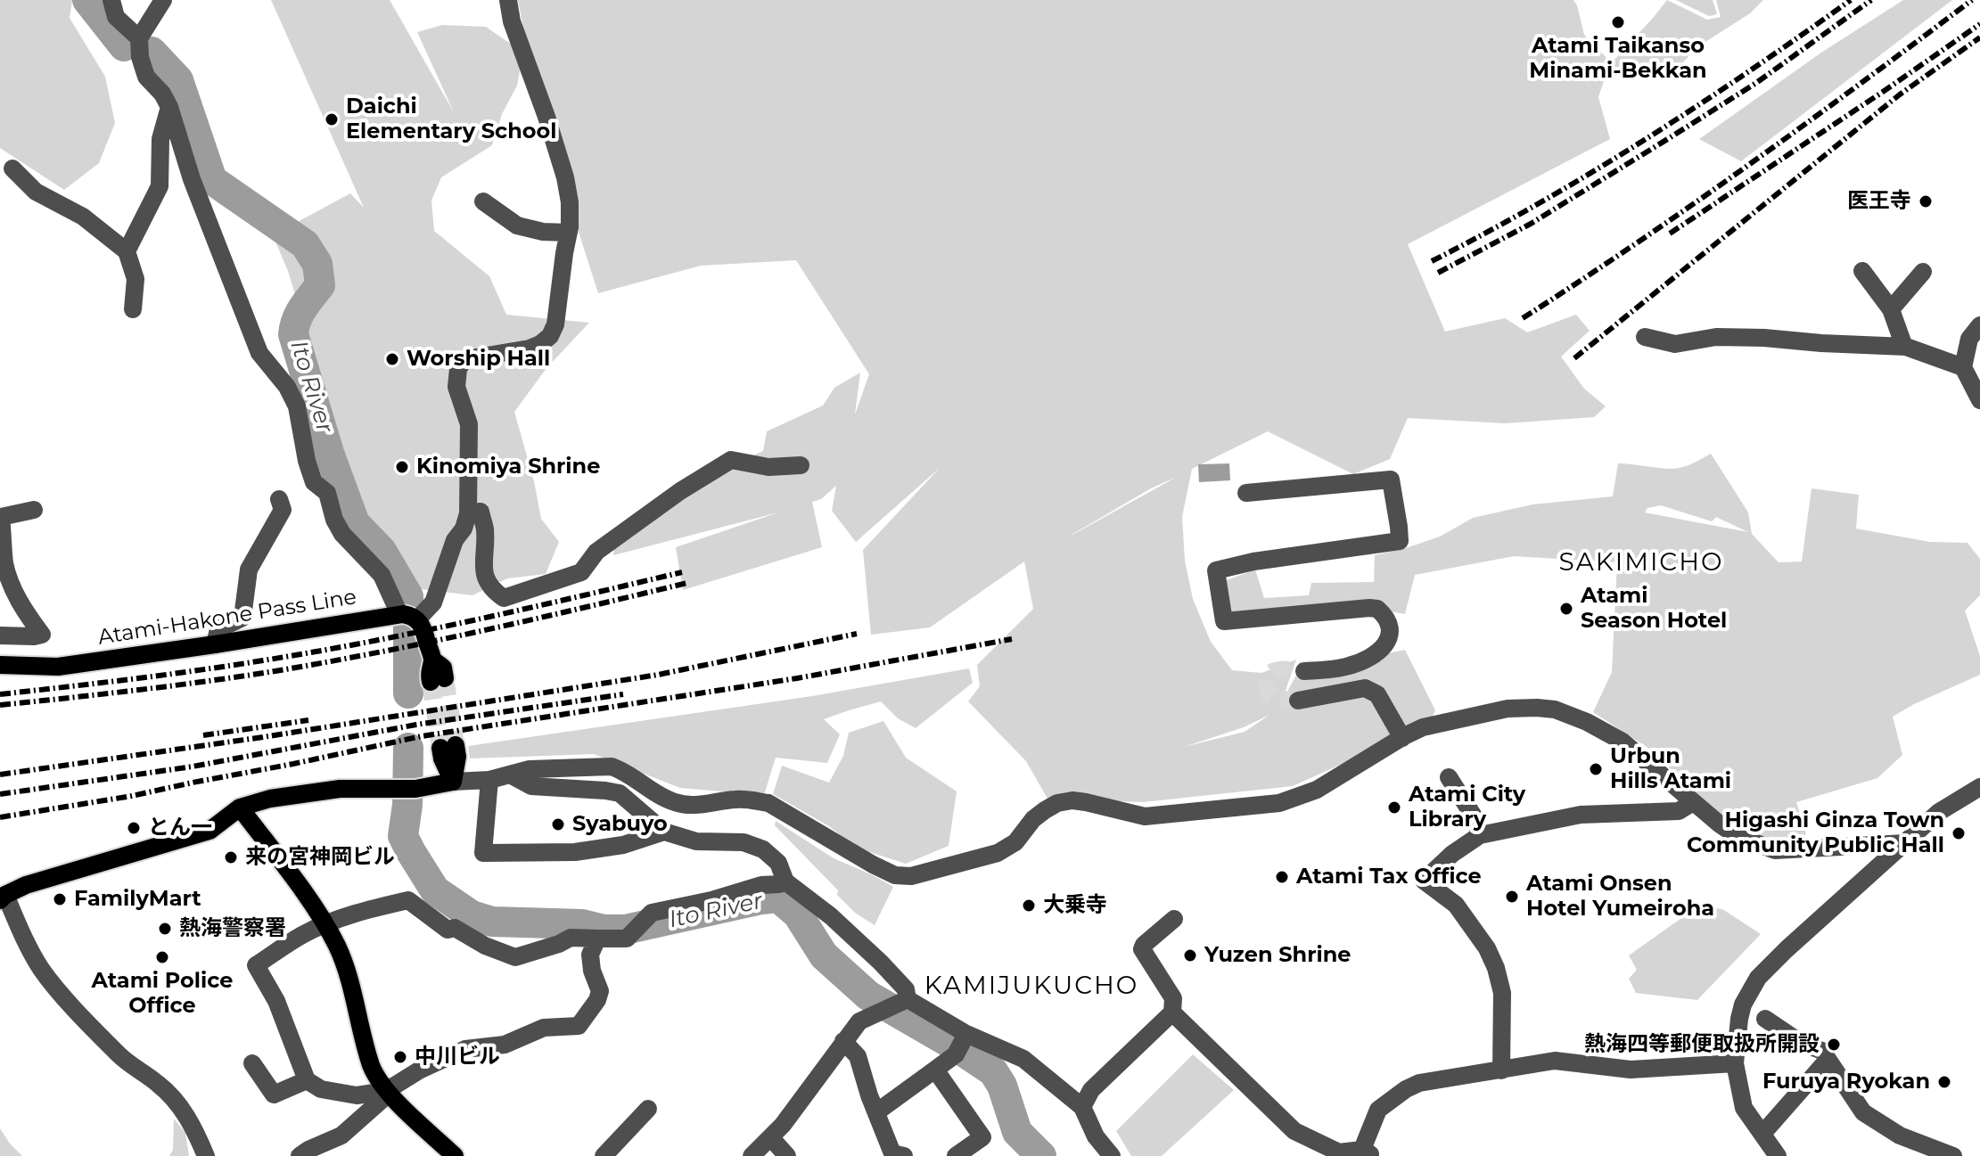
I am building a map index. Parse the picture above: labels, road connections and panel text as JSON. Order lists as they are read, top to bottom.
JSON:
{
  "streets": {
    "main road": ["Atami-Hakone Pass Line"]
  },
  "districts": ["SAKIMICHO", "KAMIJUKUCHO"],
  "water": ["Ito River"],
  "places": [
    "Atami Taikanso Minami-Bekkan",
    "Daichi Elementary School",
    "医王寺",
    "Worship Hall",
    "Kinomiya Shrine",
    "Atami Season Hotel",
    "Urbun Hills Atami",
    "Atami City Library",
    "Syabuyo",
    "とん一",
    "Higashi Ginza Town Community Public Hall",
    "来の宮神岡ビル",
    "Atami Tax Office",
    "Atami Onsen Hotel Yumeiroha",
    "FamilyMart",
    "大乗寺",
    "熱海警察署",
    "Yuzen Shrine",
    "Atami Police Office",
    "熱海四等郵便取扱所開設",
    "中川ビル",
    "Furuya Ryokan"
  ]
}
